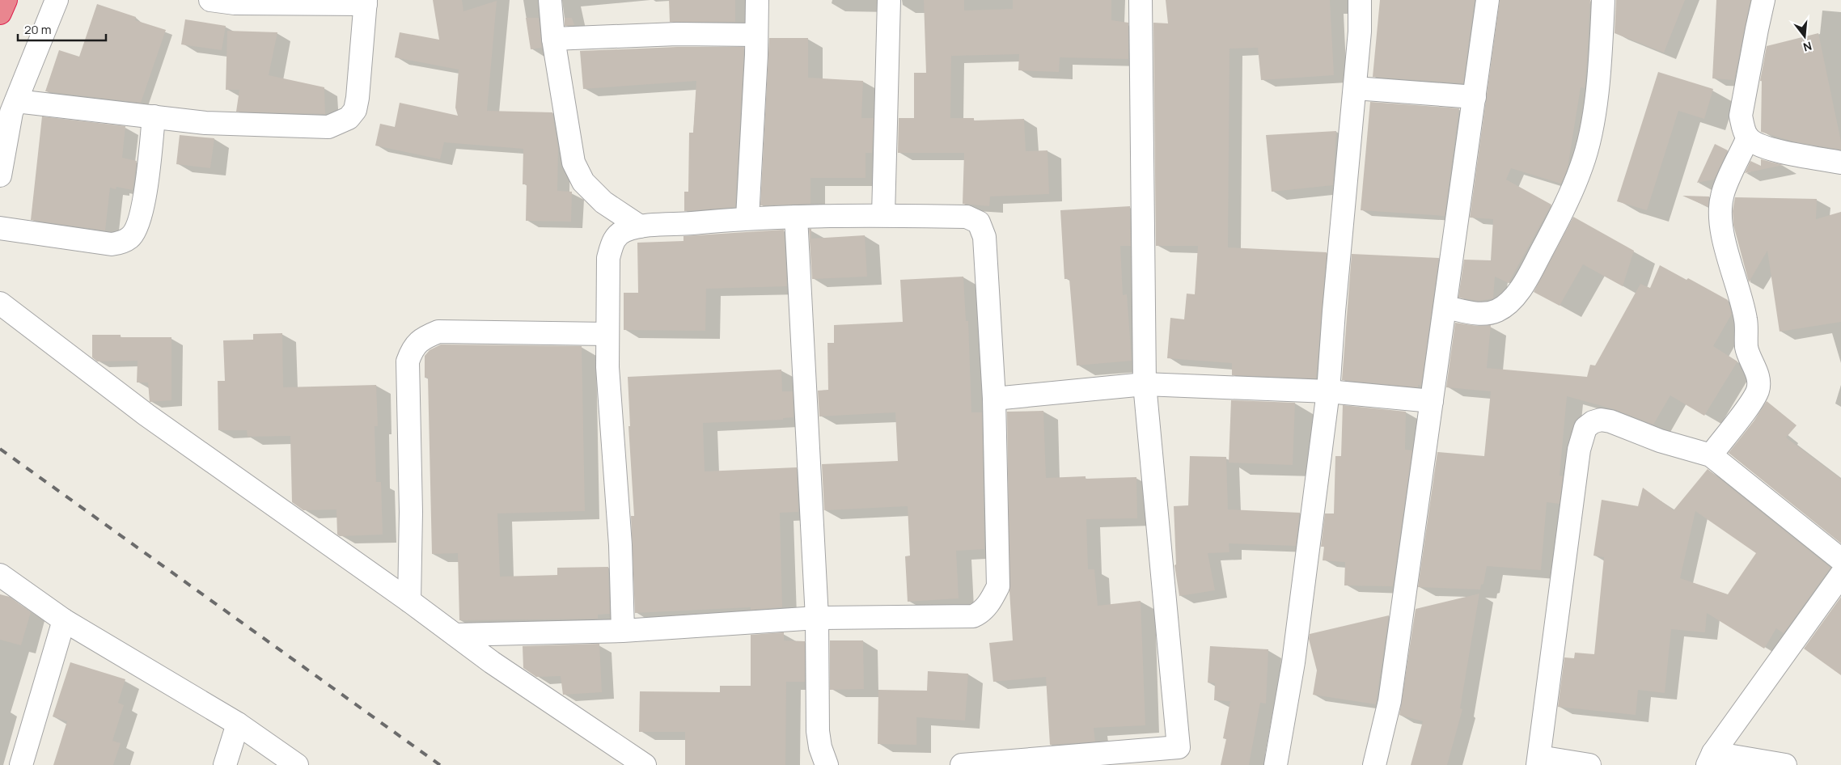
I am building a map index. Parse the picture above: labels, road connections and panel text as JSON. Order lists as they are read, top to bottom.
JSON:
{
  "scale_bar": "20 m",
  "north": "bottom"
}
